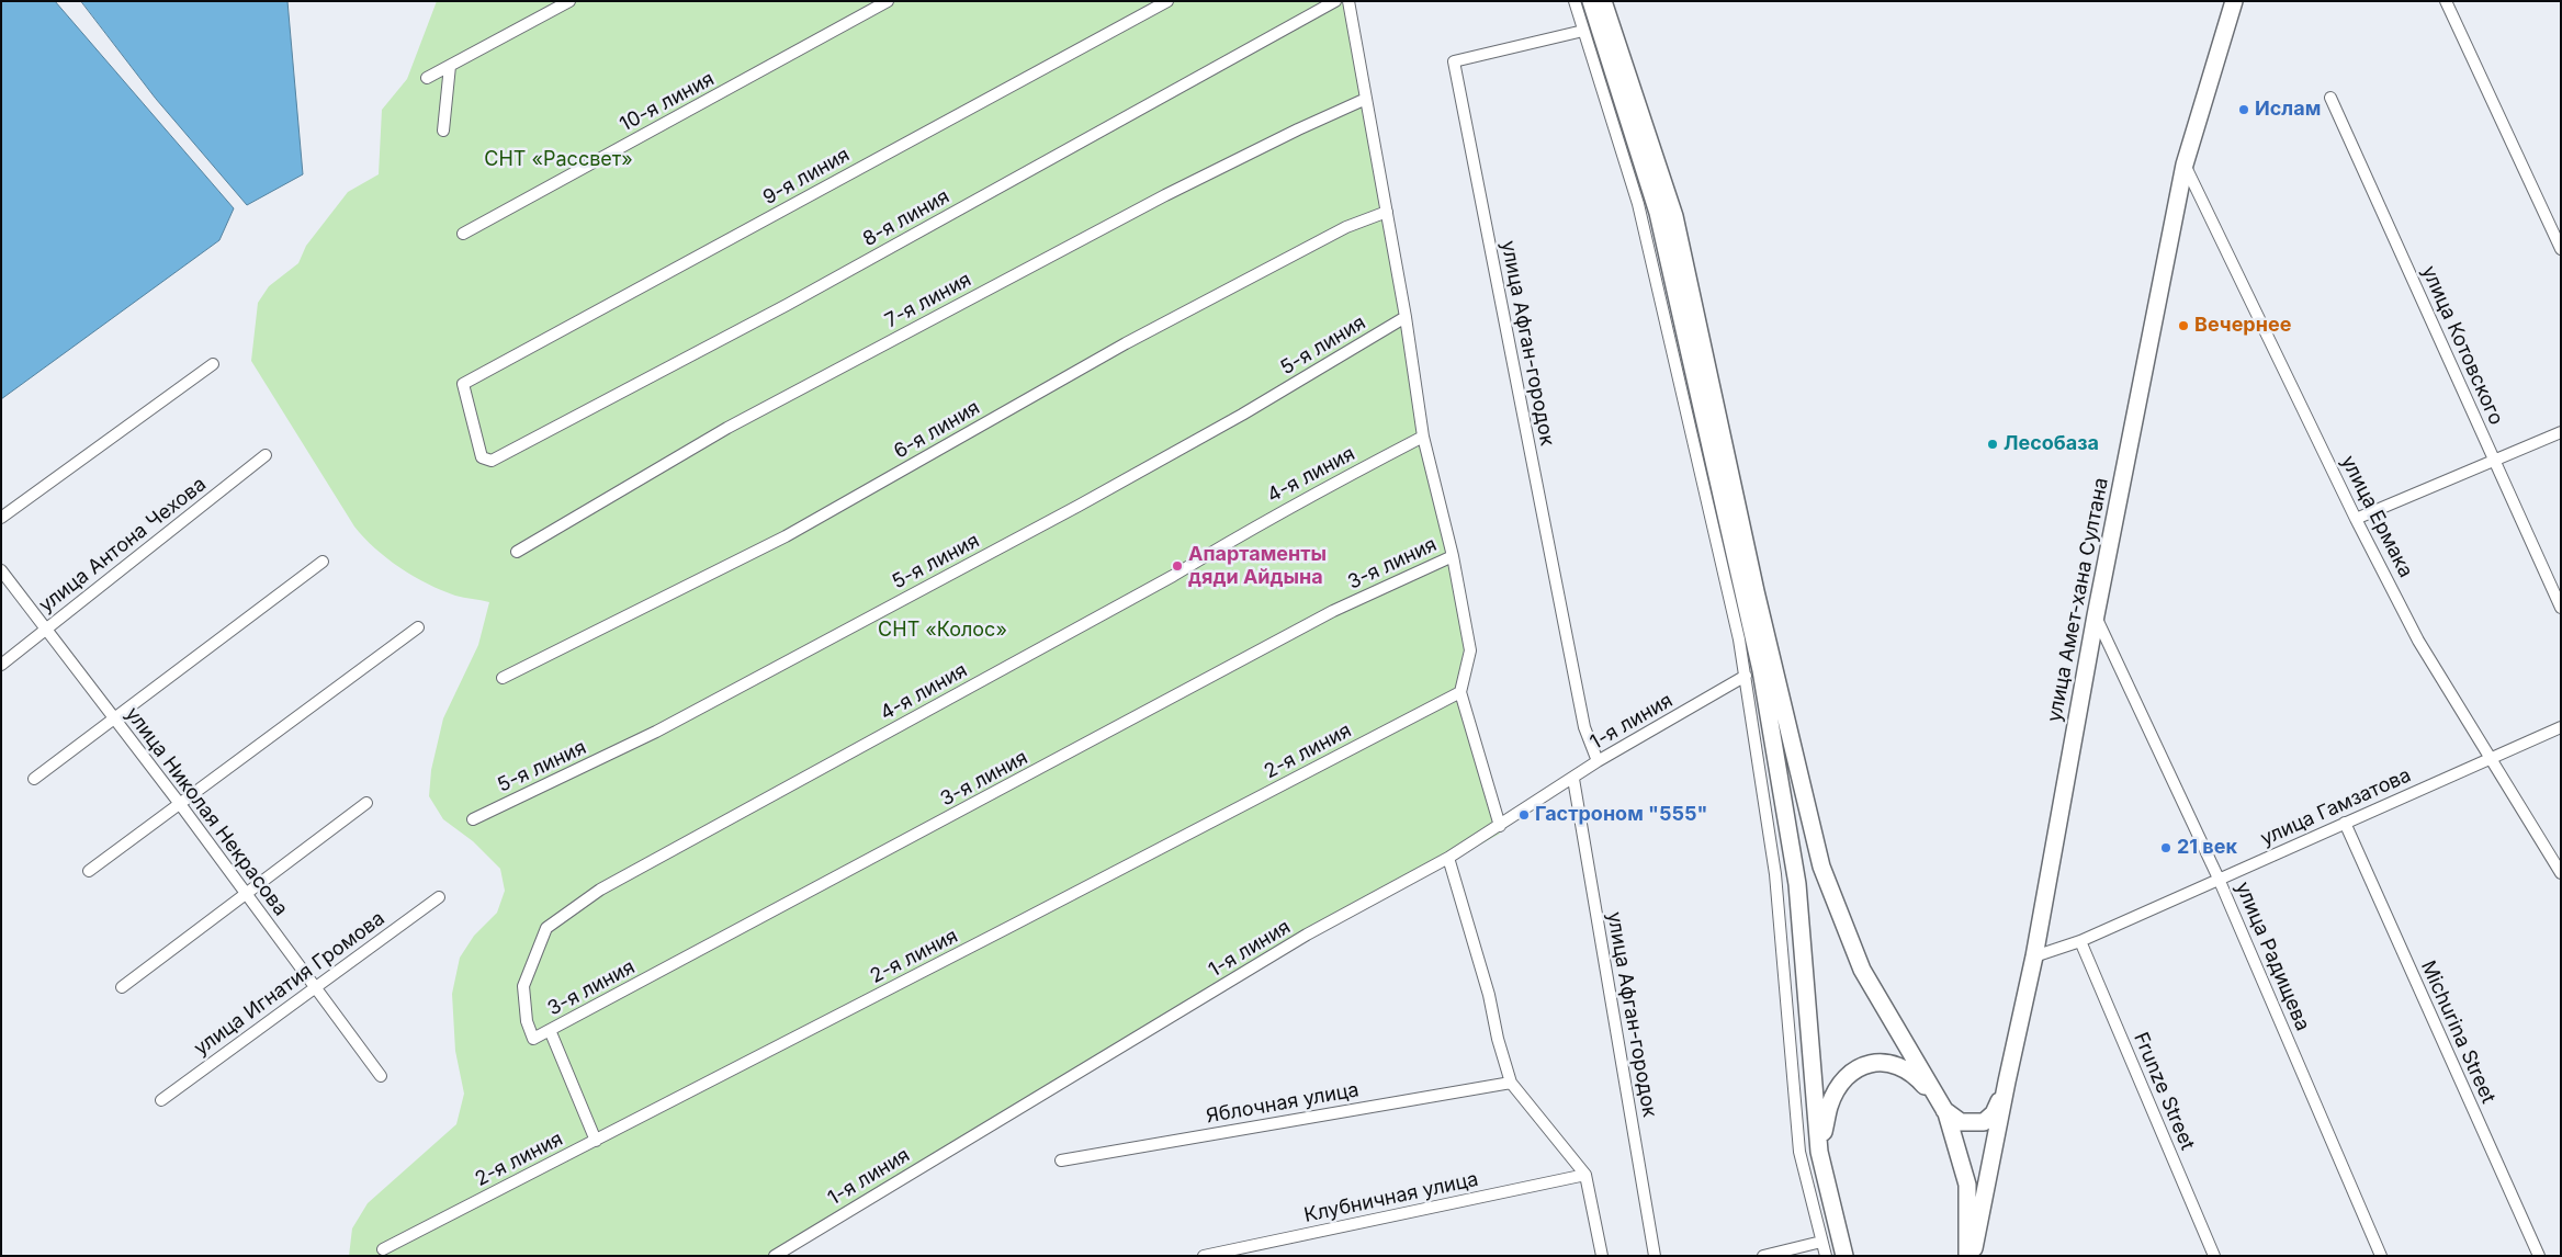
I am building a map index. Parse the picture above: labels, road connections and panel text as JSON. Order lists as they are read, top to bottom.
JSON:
{
  "streets": {
    "main road": ["улица Амет-хана Султана"],
    "street": [
      "10-я линия",
      "9-я линия",
      "8-я линия",
      "7-я линия",
      "улица Афган-городок",
      "5-я линия",
      "улица Котовского",
      "6-я линия",
      "4-я линия",
      "улица Ермака",
      "улица Антона Чехова",
      "3-я линия",
      "1-я линия",
      "2-я линия",
      "улица Гамзатова",
      "улица Николая Некрасова",
      "улица Радищева",
      "улица Игнатия Громова",
      "Michurina Street",
      "Frunze Street",
      "Яблочная улица",
      "Клубничная улица"
    ]
  },
  "crossings": [
    ["9-я линия", "8-я линия"],
    ["улица Афган-городок", "1-я линия"],
    ["4-я линия", "3-я линия"],
    ["улица Ермака", "улица Амет-хана Султана"],
    ["улица Ермака", "улица Гамзатова"],
    ["улица Антона Чехова", "улица Николая Некрасова"],
    ["улица Амет-хана Султана", "улица Гамзатова"],
    ["улица Амет-хана Султана", "улица Радищева"],
    ["улица Гамзатова", "улица Радищева"],
    ["улица Гамзатова", "Michurina Street"],
    ["улица Гамзатова", "Frunze Street"],
    ["улица Николая Некрасова", "улица Игнатия Громова"]
  ],
  "parks": ["СНТ «Рассвет»", "СНТ «Колос»"],
  "places": [
    "Ислам",
    "Вечернее",
    "Лесобаза",
    "Апартаменты дяди Айдына",
    "Гастроном \"555\"",
    "21 век"
  ]
}
